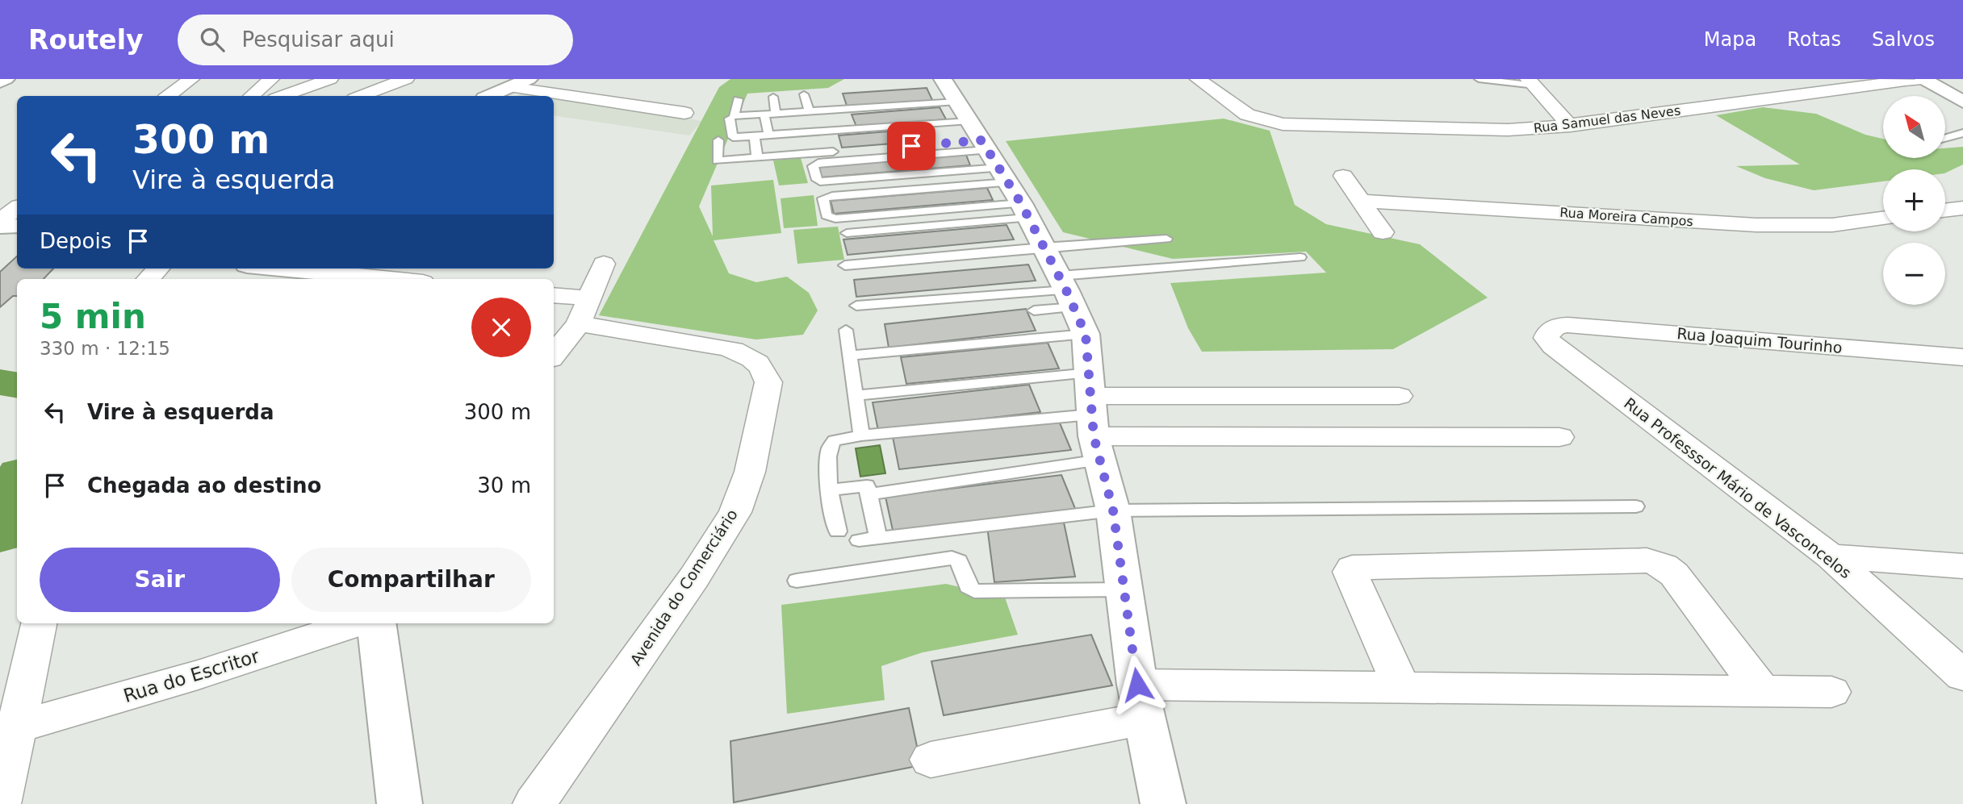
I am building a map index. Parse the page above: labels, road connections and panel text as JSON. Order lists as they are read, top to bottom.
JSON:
{
  "streets": {
    "street": [
      "Rua Samuel das Neves",
      "Rua Moreira Campos",
      "Rua Joaquim Tourinho",
      "Rua Professsor Mário de Vasconcelos",
      "Avenida do Comerciário",
      "Rua do Escritor"
    ]
  },
  "crossings": [
    ["Rua Joaquim Tourinho", "Rua Professsor Mário de Vasconcelos"]
  ],
  "north": "top left",
  "page": {
    "header": "Routely",
    "search": "Pesquisar aqui",
    "nav": ["Mapa", "Rotas", "Salvos"],
    "map_buttons": ["+", "−"],
    "turn": ["300 m", "Vire à esquerda"],
    "then": "Depois",
    "heading": ["5 min", "330 m · 12:15"],
    "list": [
      {
        "name": "Vire à esquerda",
        "value": "300 m"
      },
      {
        "name": "Chegada ao destino",
        "value": "30 m"
      }
    ],
    "buttons": ["Sair", "Compartilhar"]
  }
}
